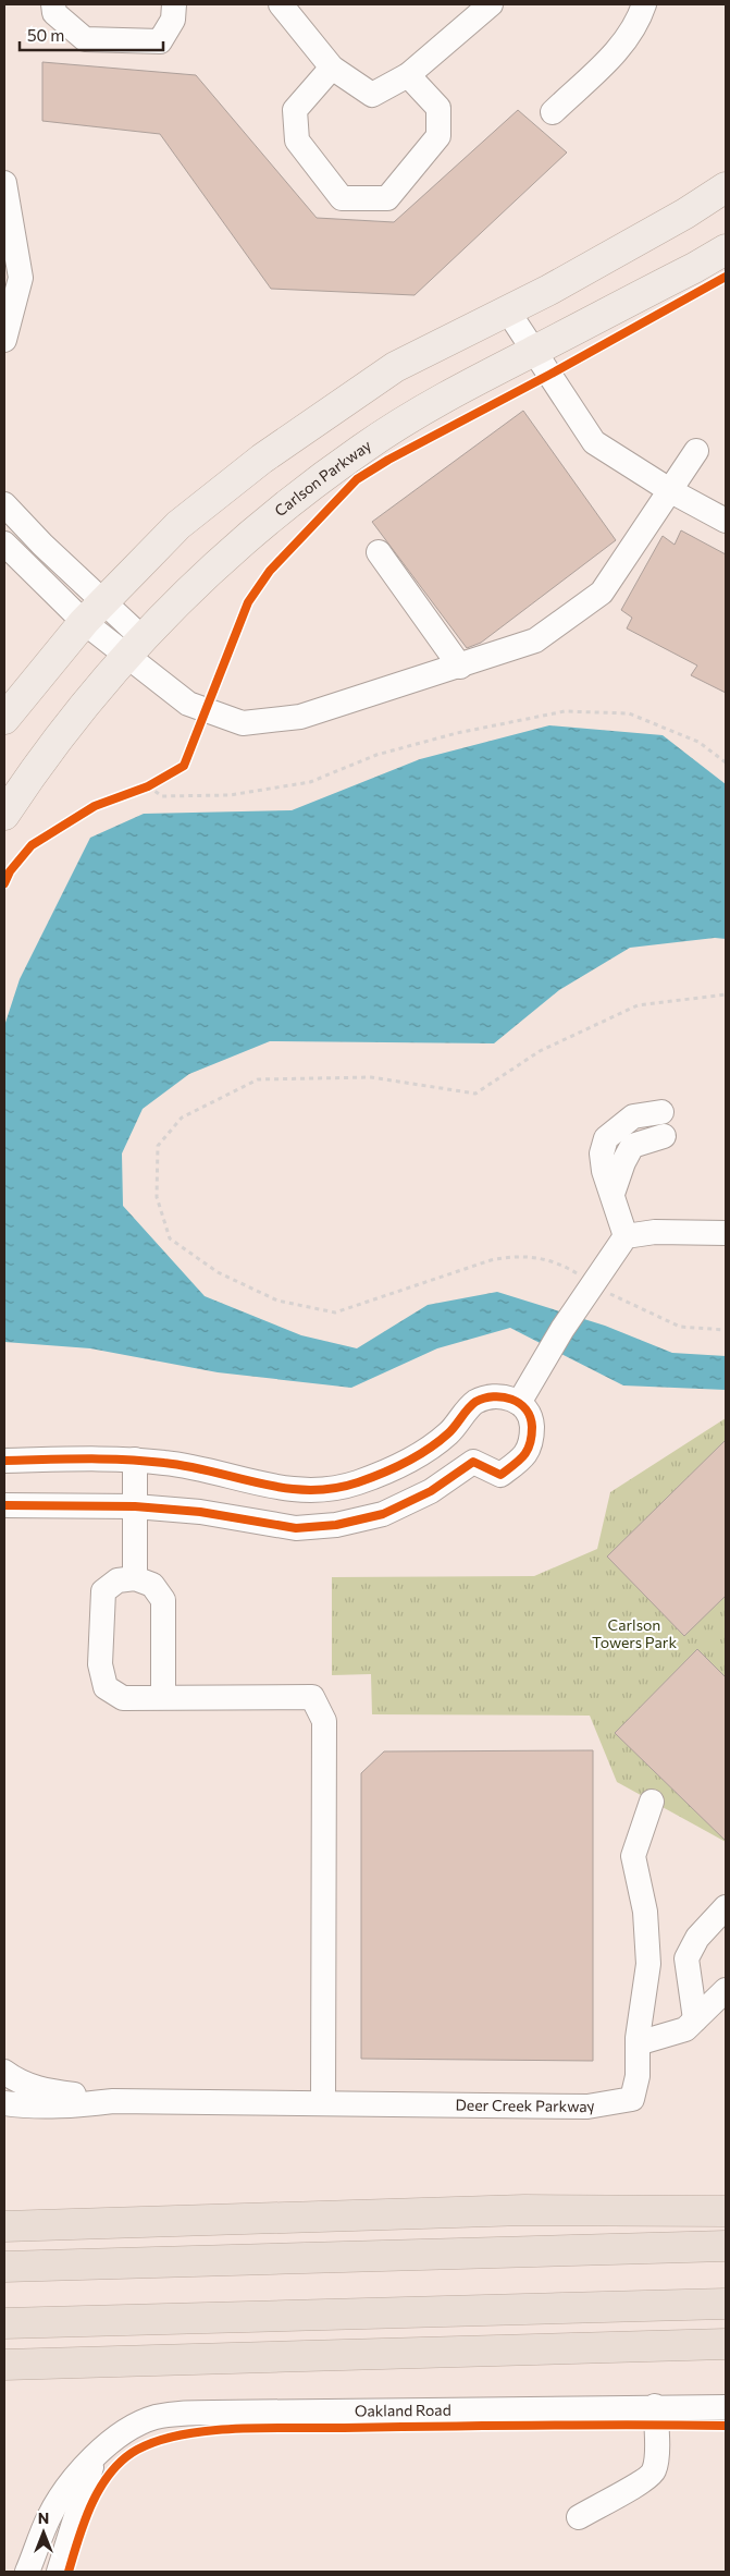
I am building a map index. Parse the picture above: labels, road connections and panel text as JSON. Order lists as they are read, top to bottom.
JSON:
{
  "streets": {
    "main road": ["Carlson Parkway"],
    "street": ["Deer Creek Parkway", "Oakland Road"]
  },
  "parks": ["Carlson Towers Park"],
  "scale_bar": "50 m",
  "north": "top"
}
